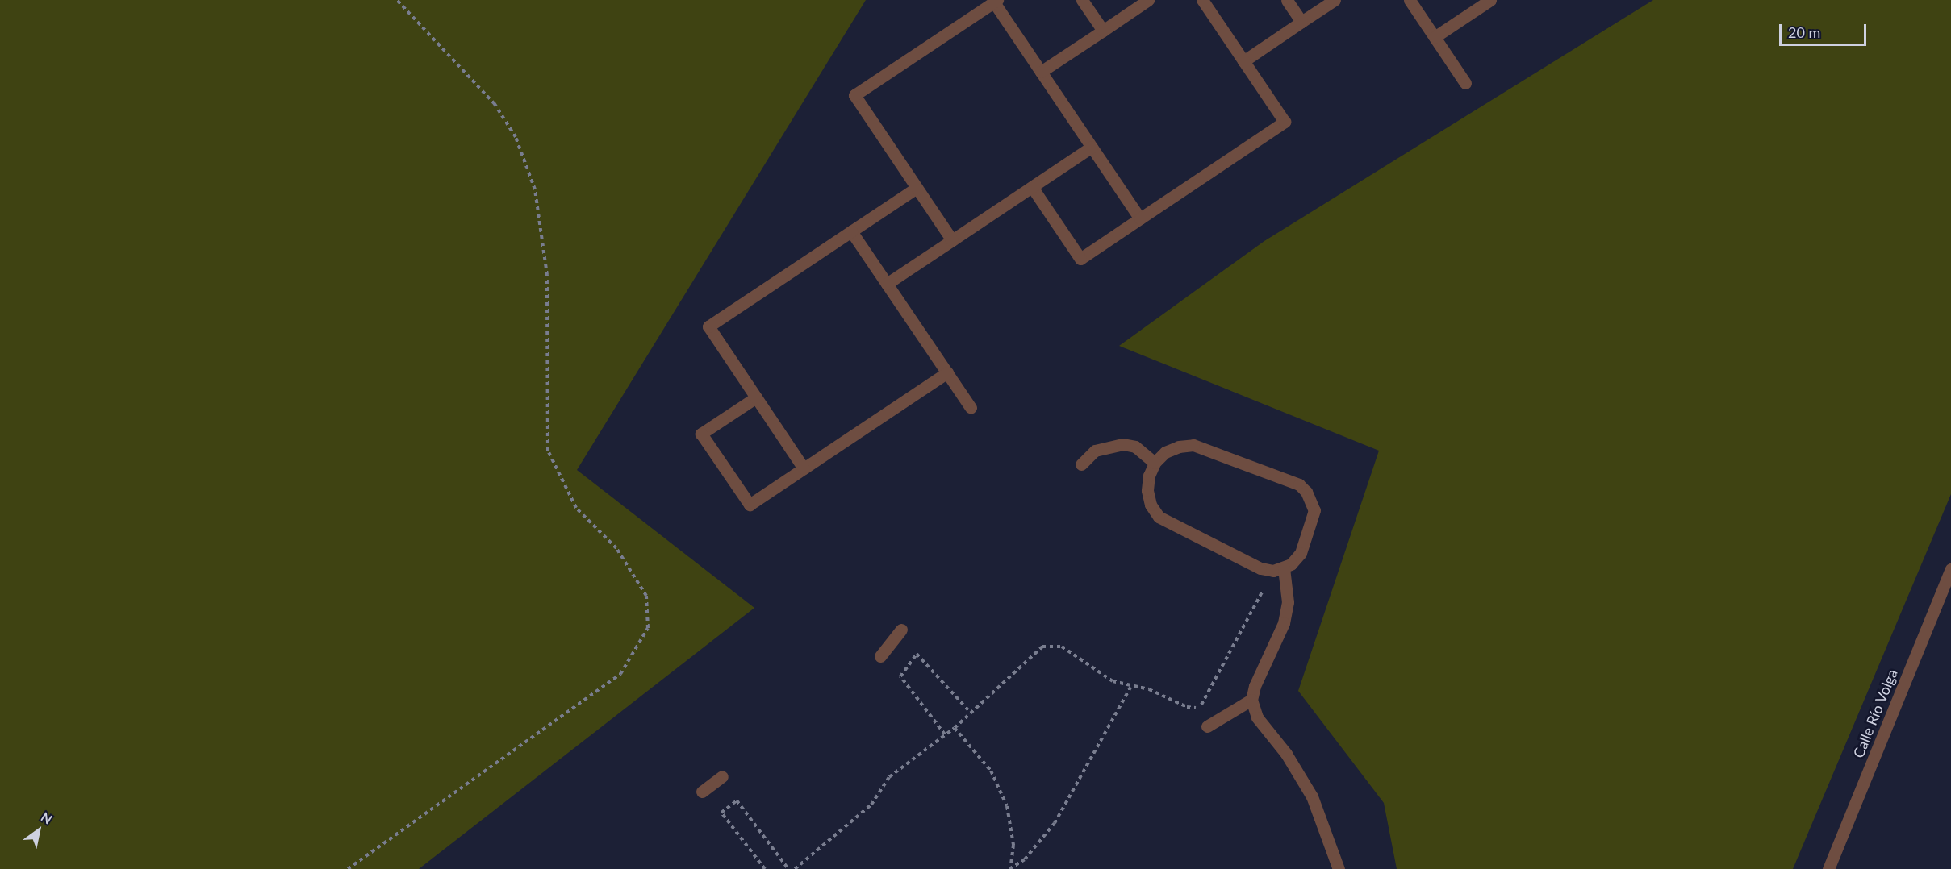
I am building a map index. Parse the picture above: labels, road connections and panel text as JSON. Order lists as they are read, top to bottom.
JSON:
{
  "streets": {
    "street": ["Calle Río Volga"]
  },
  "scale_bar": "20 m",
  "north": "top right"
}
